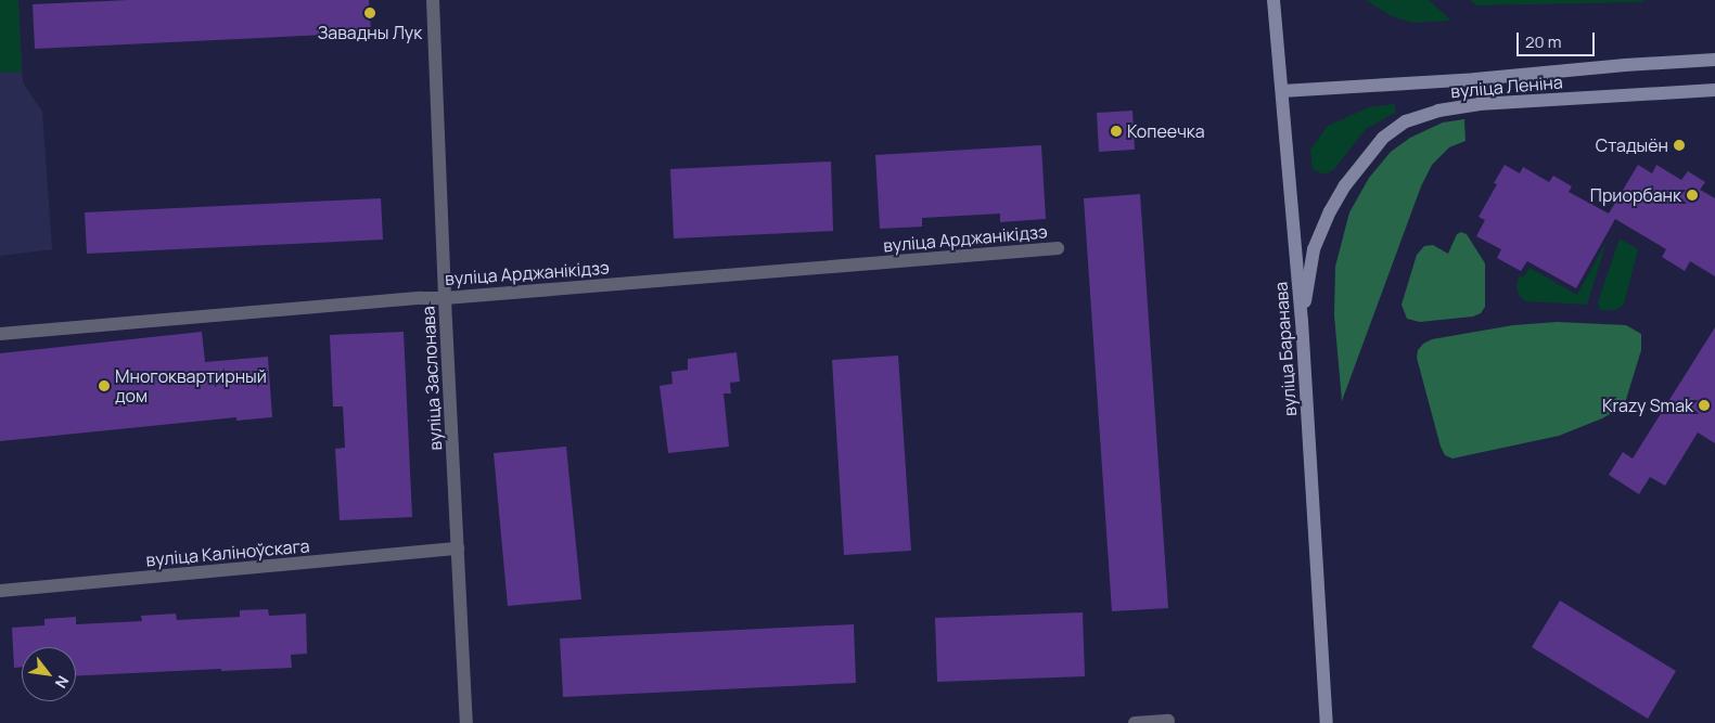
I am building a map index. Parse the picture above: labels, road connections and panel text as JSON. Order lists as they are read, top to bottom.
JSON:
{
  "streets": {
    "main road": ["вуліца Леніна", "вуліца Баранава"],
    "street": ["вуліца Арджанікідзэ", "вуліца Заслонава", "вуліца Каліноўскага"]
  },
  "crossings": [
    ["вуліца Леніна", "вуліца Баранава"],
    ["вуліца Арджанікідзэ", "вуліца Заслонава"],
    ["вуліца Заслонава", "вуліца Каліноўскага"]
  ],
  "places": [
    "Завадны Лук",
    "Копеечка",
    "Стадыён",
    "Приорбанк",
    "Многоквартирный дом",
    "Krazy Smak"
  ],
  "scale_bar": "20 m",
  "north": "bottom right"
}
